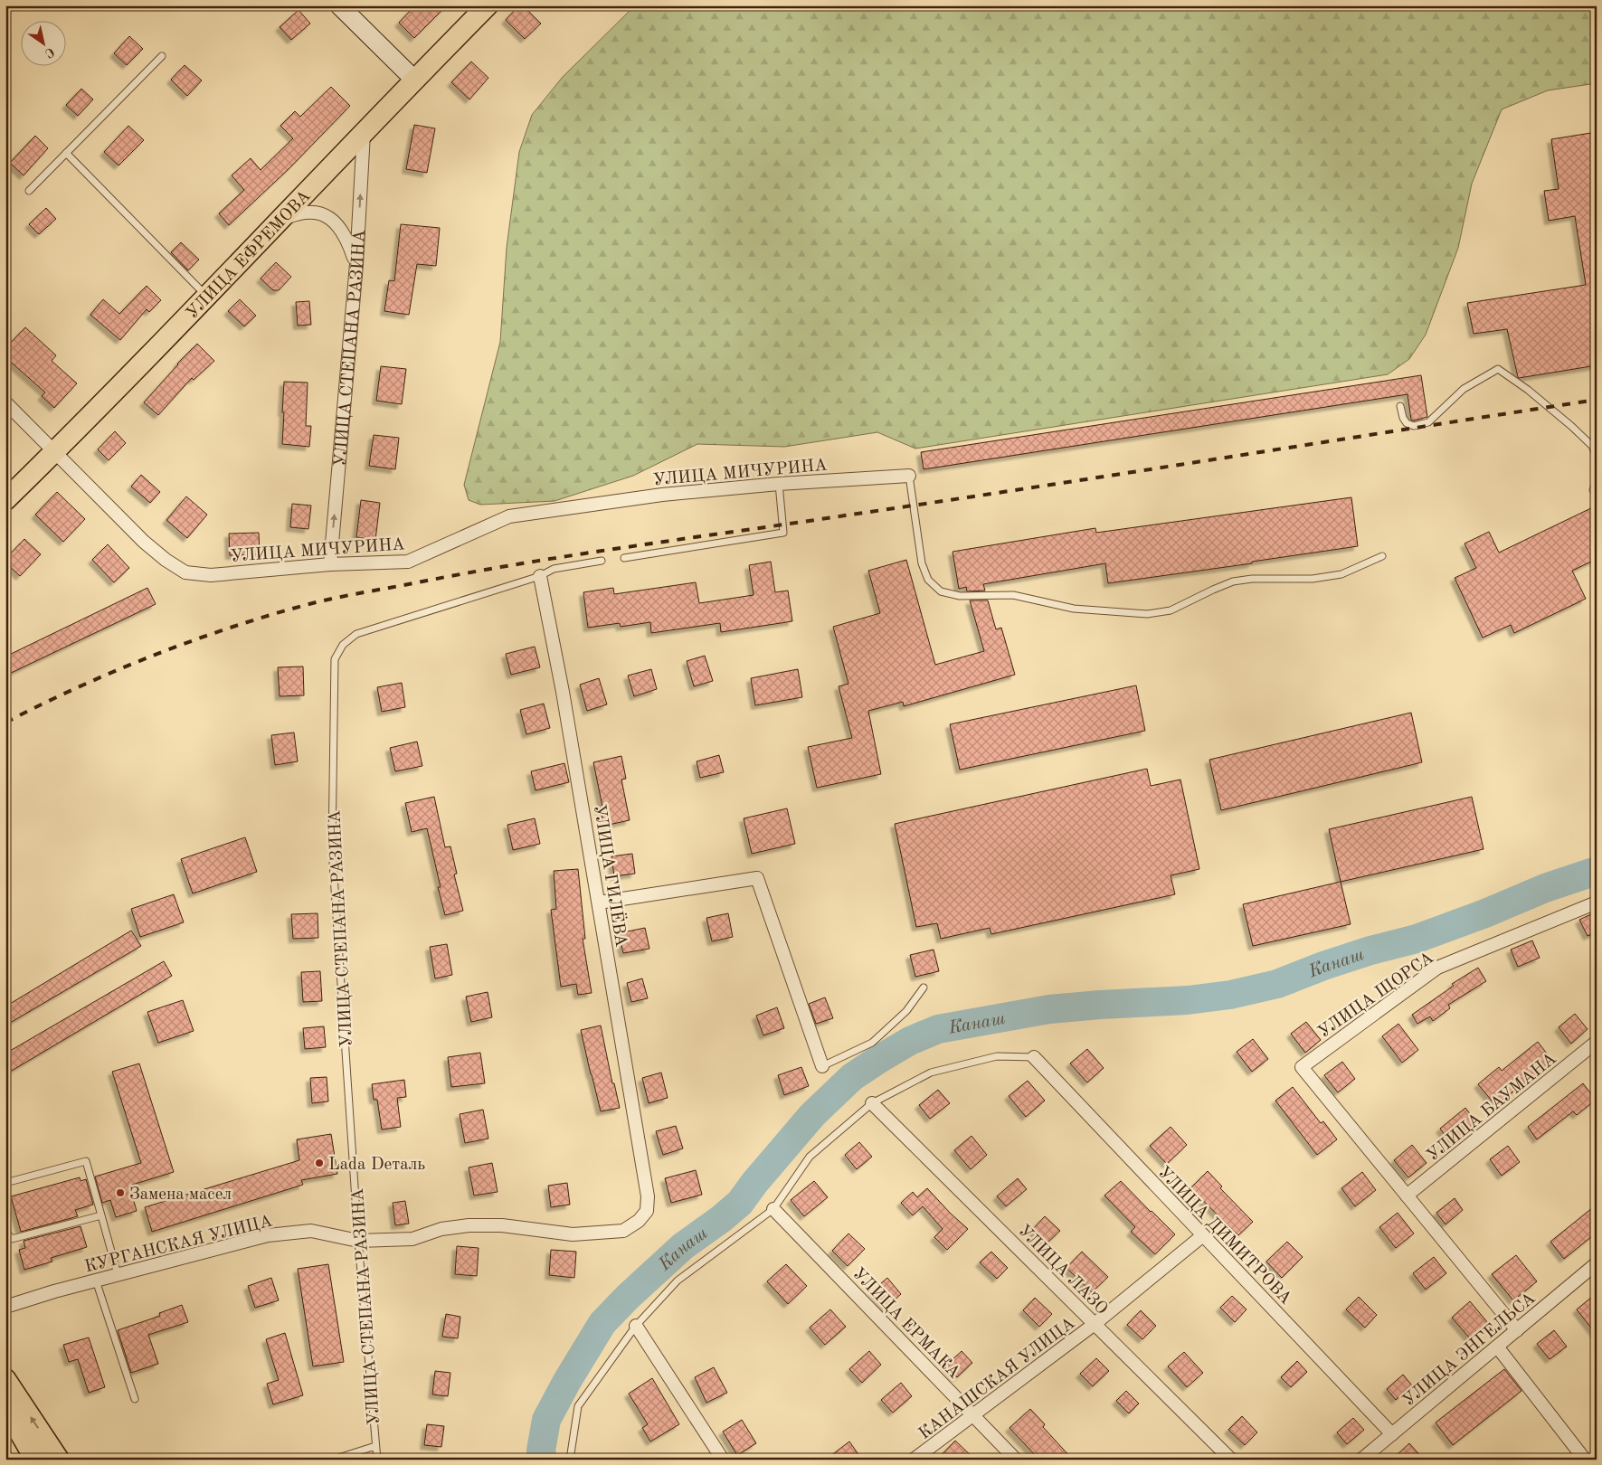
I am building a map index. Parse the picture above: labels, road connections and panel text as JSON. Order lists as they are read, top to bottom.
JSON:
{
  "streets": {
    "main road": ["УЛИЦА ЕФРЕМОВА"],
    "street": [
      "УЛИЦА СТЕПАНА РАЗИНА",
      "УЛИЦА МИЧУРИНА",
      "УЛИЦА ГИЛЁВА",
      "УЛИЦА ЩОРСА",
      "УЛИЦА БАУМАНА",
      "УЛИЦА ДИМИТРОВА",
      "КУРГАНСКАЯ УЛИЦА",
      "УЛИЦА ЛАЗО",
      "УЛИЦА ЕРМАКА",
      "УЛИЦА ЭНГЕЛЬСА",
      "КАНАШСКАЯ УЛИЦА"
    ]
  },
  "crossings": [
    ["УЛИЦА ЕФРЕМОВА", "УЛИЦА СТЕПАНА РАЗИНА"],
    ["УЛИЦА ЕФРЕМОВА", "УЛИЦА МИЧУРИНА"],
    ["УЛИЦА СТЕПАНА РАЗИНА", "УЛИЦА МИЧУРИНА"],
    ["УЛИЦА СТЕПАНА РАЗИНА", "УЛИЦА ГИЛЁВА"],
    ["УЛИЦА СТЕПАНА РАЗИНА", "КУРГАНСКАЯ УЛИЦА"],
    ["УЛИЦА ГИЛЁВА", "КУРГАНСКАЯ УЛИЦА"],
    ["УЛИЦА ЩОРСА", "УЛИЦА БАУМАНА"],
    ["УЛИЦА ДИМИТРОВА", "УЛИЦА ЭНГЕЛЬСА"],
    ["УЛИЦА ДИМИТРОВА", "КАНАШСКАЯ УЛИЦА"],
    ["УЛИЦА ЛАЗО", "КАНАШСКАЯ УЛИЦА"],
    ["УЛИЦА ЕРМАКА", "КАНАШСКАЯ УЛИЦА"]
  ],
  "water": ["Канаш"],
  "places": ["Lada Dеталь", "Замена масел"],
  "north": "bottom right"
}
